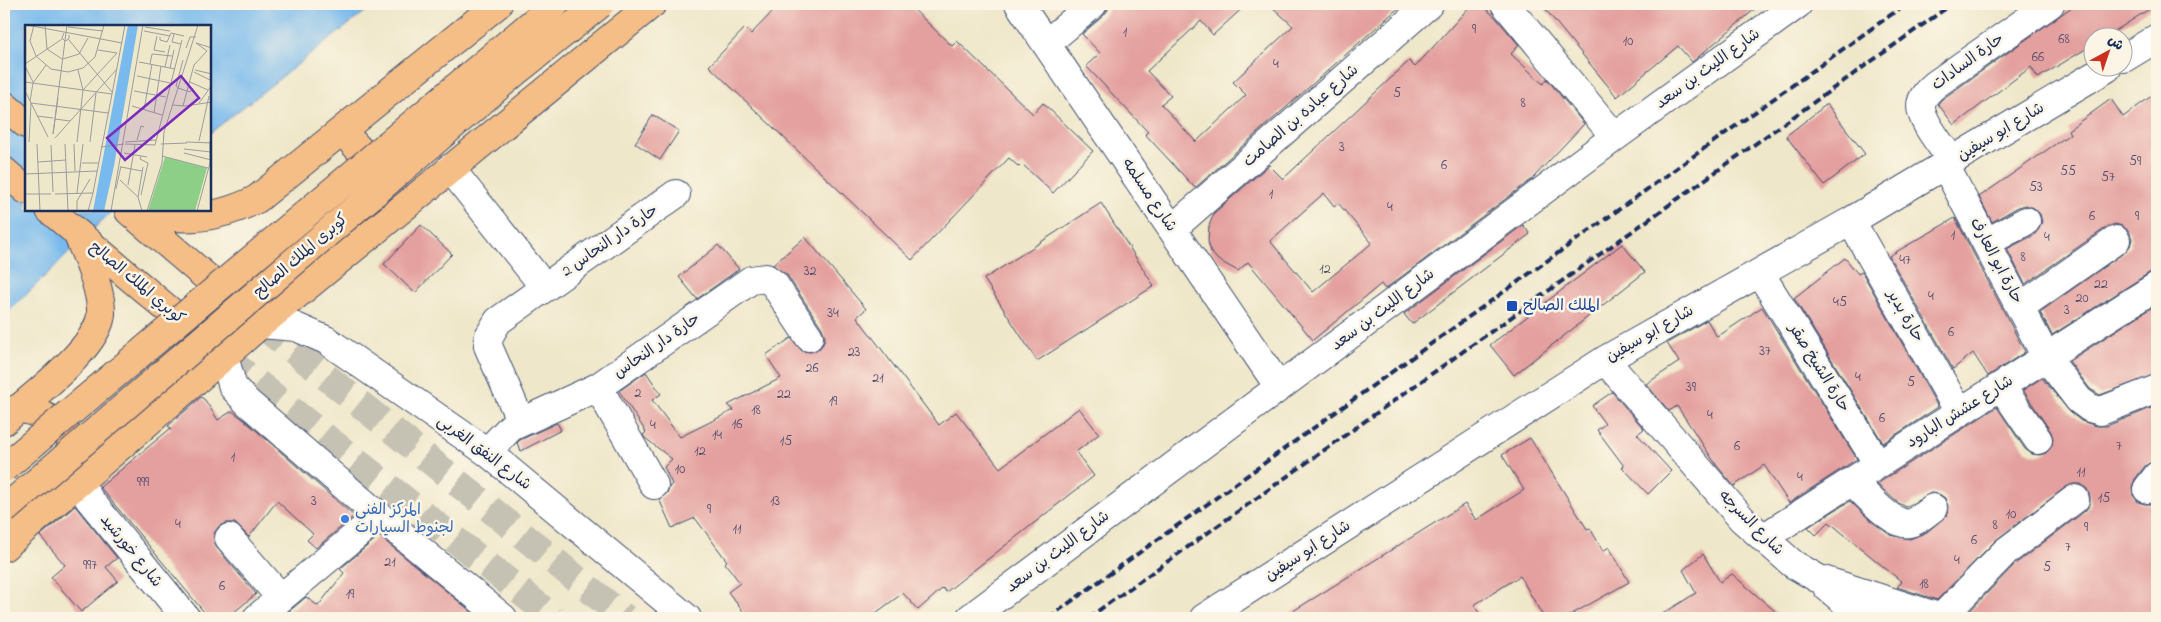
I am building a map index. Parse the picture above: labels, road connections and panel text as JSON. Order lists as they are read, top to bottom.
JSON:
{
  "streets": {
    "highway": ["كوبرى الملك الصالح", "كوبري الملك الصالح"],
    "street": [
      "حارة السادات",
      "شارع الليث بن سعد",
      "شارع عباده بن الصامت",
      "شارع ابو سيفين",
      "شارع مسلمه",
      "حارة دار النحاس 2",
      "حارة ابو العارف",
      "حارة بدير",
      "حارة دار النحاس",
      "حارة الشيخ صقر",
      "شارع عشش البارود",
      "شارع النفق الغربى",
      "شارع السرجه",
      "شارع خورشيد"
    ]
  },
  "crossings": [
    ["حارة السادات", "شارع ابو سيفين"],
    ["حارة السادات", "حارة ابو العارف"],
    ["شارع الليث بن سعد", "شارع مسلمه"],
    ["شارع عباده بن الصامت", "شارع مسلمه"],
    ["شارع ابو سيفين", "حارة ابو العارف"],
    ["شارع ابو سيفين", "حارة بدير"],
    ["شارع ابو سيفين", "حارة الشيخ صقر"],
    ["شارع ابو سيفين", "شارع السرجه"],
    ["حارة دار النحاس 2", "حارة دار النحاس"],
    ["حارة ابو العارف", "شارع عشش البارود"],
    ["حارة بدير", "شارع عشش البارود"],
    ["حارة دار النحاس", "شارع النفق الغربى"],
    ["حارة الشيخ صقر", "شارع عشش البارود"],
    ["شارع عشش البارود", "شارع السرجه"]
  ],
  "places": {
    "transit": ["الملك الصالح"],
    "other": ["المركز الفني لجنوط السيارات"]
  },
  "house_numbers": [
    "9",
    "1",
    "68",
    "10",
    "66",
    "4",
    "5",
    "8",
    "3",
    "59",
    "6",
    "55",
    "57",
    "53",
    "1",
    "4",
    "6",
    "9",
    "1",
    "4",
    "8",
    "47",
    "12",
    "32",
    "22",
    "4",
    "20",
    "45",
    "3",
    "34",
    "6",
    "37",
    "23",
    "26",
    "4",
    "21",
    "5",
    "39",
    "2",
    "22",
    "19",
    "18",
    "4",
    "6",
    "16",
    "4",
    "14",
    "15",
    "6",
    "7",
    "12",
    "1",
    "10",
    "11",
    "4",
    "999",
    "15",
    "3",
    "13",
    "9",
    "10",
    "4",
    "8",
    "9",
    "11",
    "6",
    "7",
    "4",
    "21",
    "997",
    "5",
    "18",
    "6",
    "19"
  ],
  "north": "top right"
}
